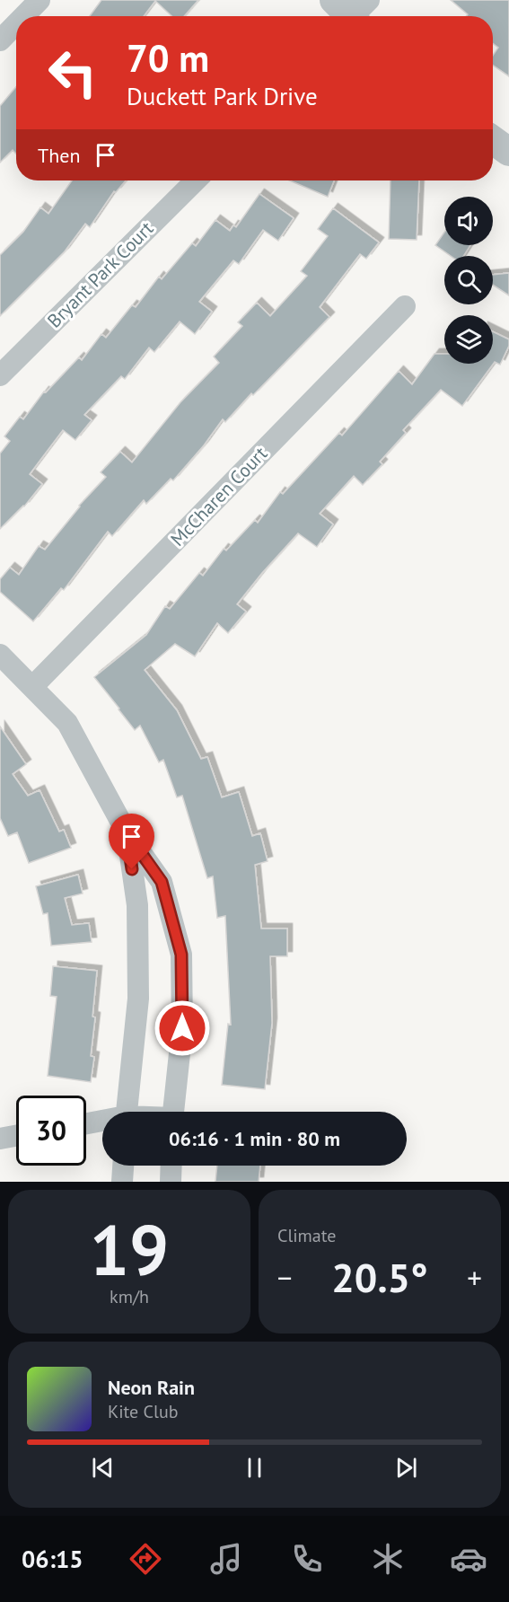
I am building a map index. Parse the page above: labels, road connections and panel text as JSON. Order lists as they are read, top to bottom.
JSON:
{
  "streets": {
    "street": ["Bryant Park Court", "McCharen Court"]
  },
  "page": {
    "turn": ["70 m", "Duckett Park Drive"],
    "then": "Then",
    "limit": "30",
    "trip": "06:16 · 1 min · 80 m",
    "tile": [
      ["19", "km/h"],
      "Climate"
    ],
    "heat": ["−", "20.5°", "+"],
    "song": ["Neon Rain", "Kite Club"],
    "tabs": "06:15"
  }
}
